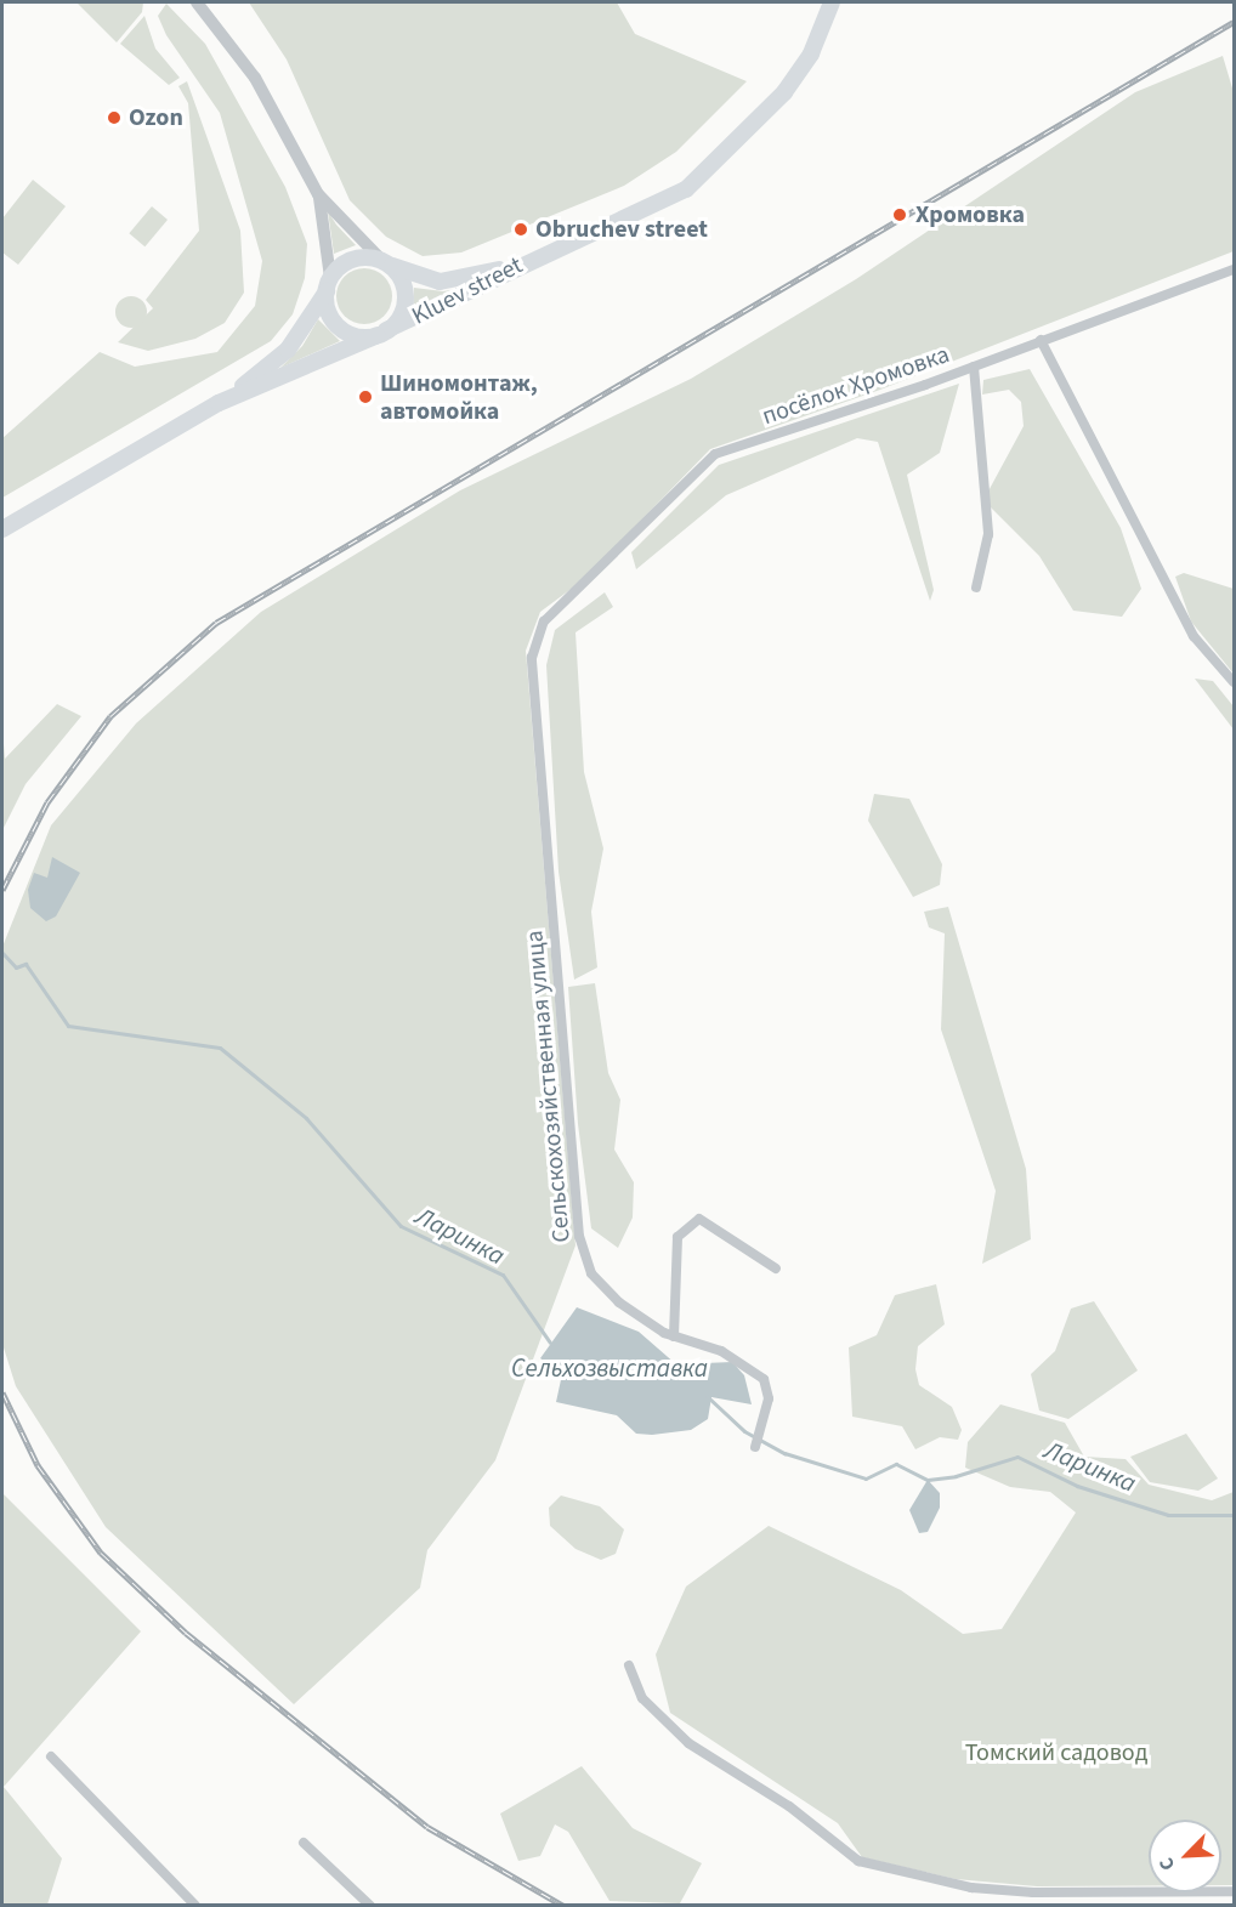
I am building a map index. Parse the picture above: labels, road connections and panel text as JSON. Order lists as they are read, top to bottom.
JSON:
{
  "streets": {
    "main road": ["Kluev street"],
    "street": ["посёлок Хромовка", "Сельскохозяйственная улица"]
  },
  "crossings": [
    ["посёлок Хромовка", "Сельскохозяйственная улица"]
  ],
  "water": ["Ларинка", "Сельхозвыставка"],
  "parks": ["Томский садовод"],
  "places": [
    "Ozon",
    "Хромовка",
    "Obruchev street",
    "Шиномонтаж, автомойка"
  ],
  "north": "bottom left"
}
